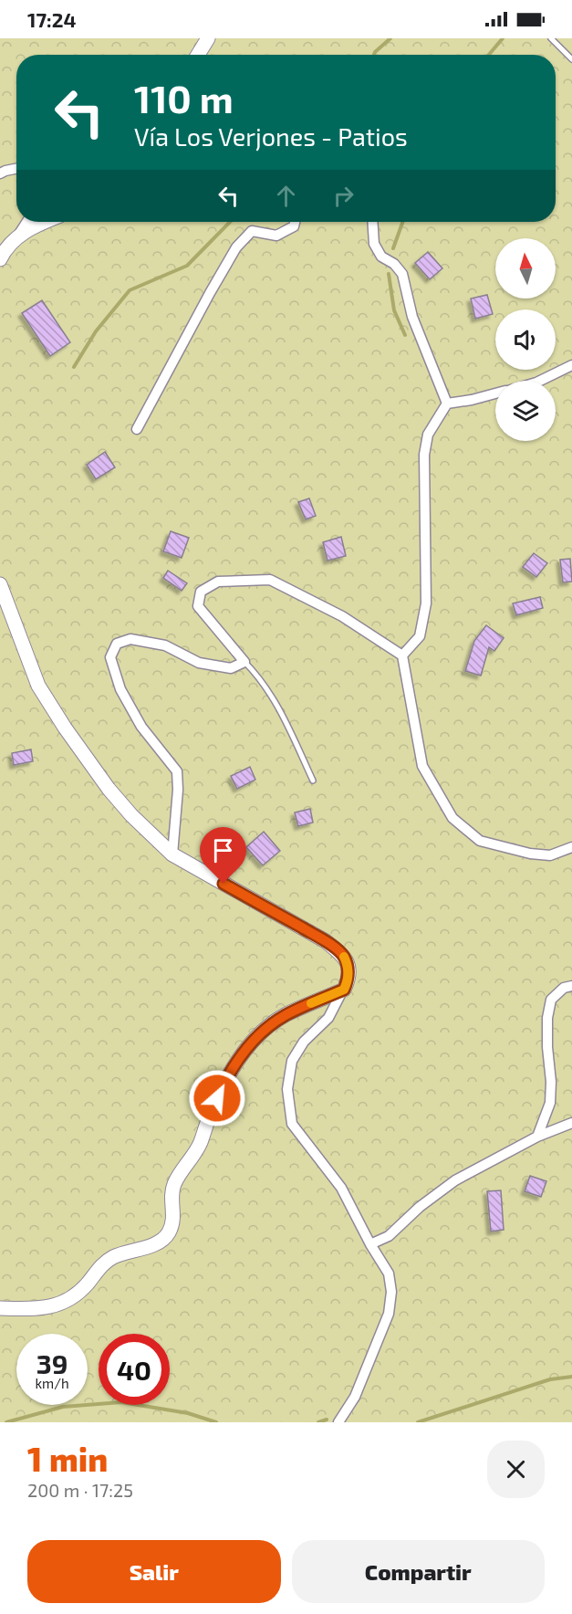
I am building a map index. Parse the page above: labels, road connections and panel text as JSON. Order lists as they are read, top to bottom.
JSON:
{
  "north": "top",
  "page": {
    "status": "17:24",
    "turn": ["110 m", "Vía Los Verjones - Patios"],
    "speed": "39 km/h",
    "limit": "40",
    "heading": ["1 min", "200 m · 17:25"],
    "buttons": ["Salir", "Compartir"]
  }
}
